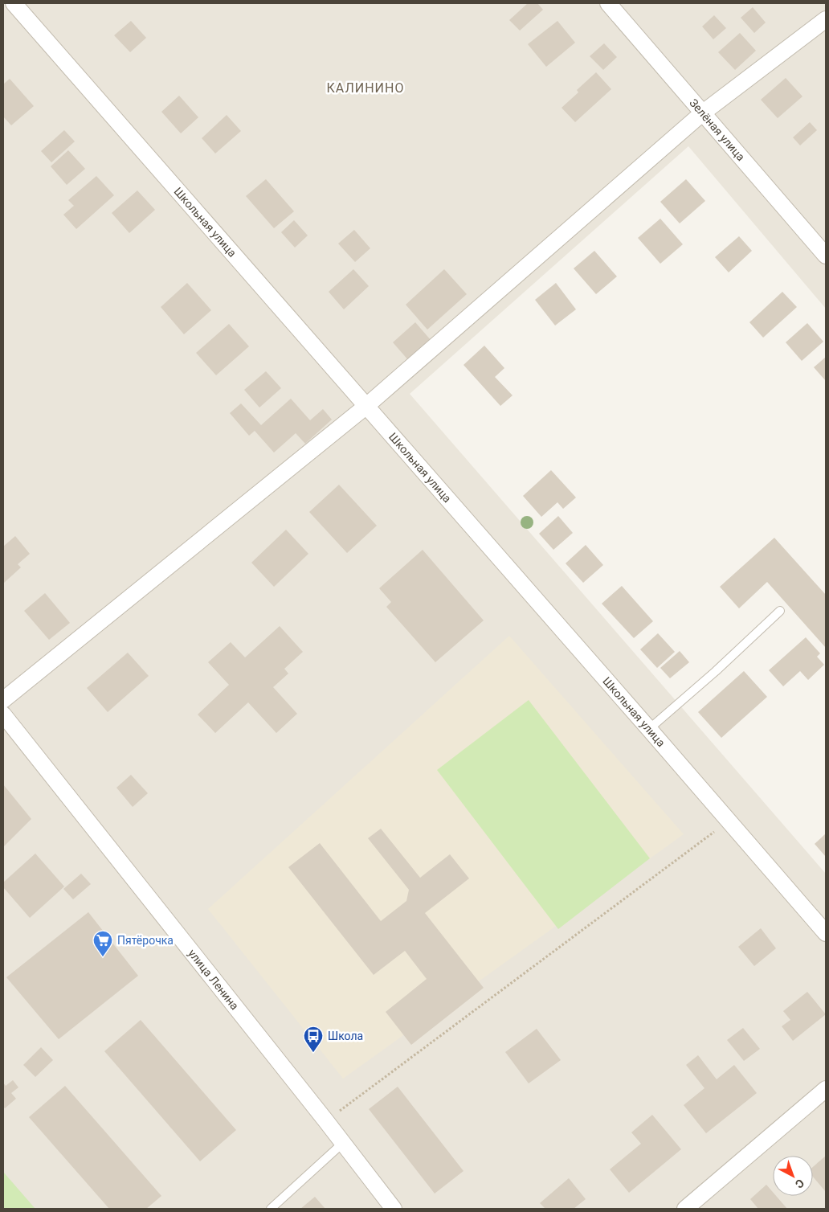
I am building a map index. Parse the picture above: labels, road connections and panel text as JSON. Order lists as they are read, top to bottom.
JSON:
{
  "streets": {
    "street": ["Зелёная улица", "Школьная улица", "улица Ленина"]
  },
  "districts": ["КАЛИНИНО"],
  "places": {
    "supermarket": ["Пятёрочка"],
    "bus stop": ["Школа"]
  },
  "north": "bottom right"
}
